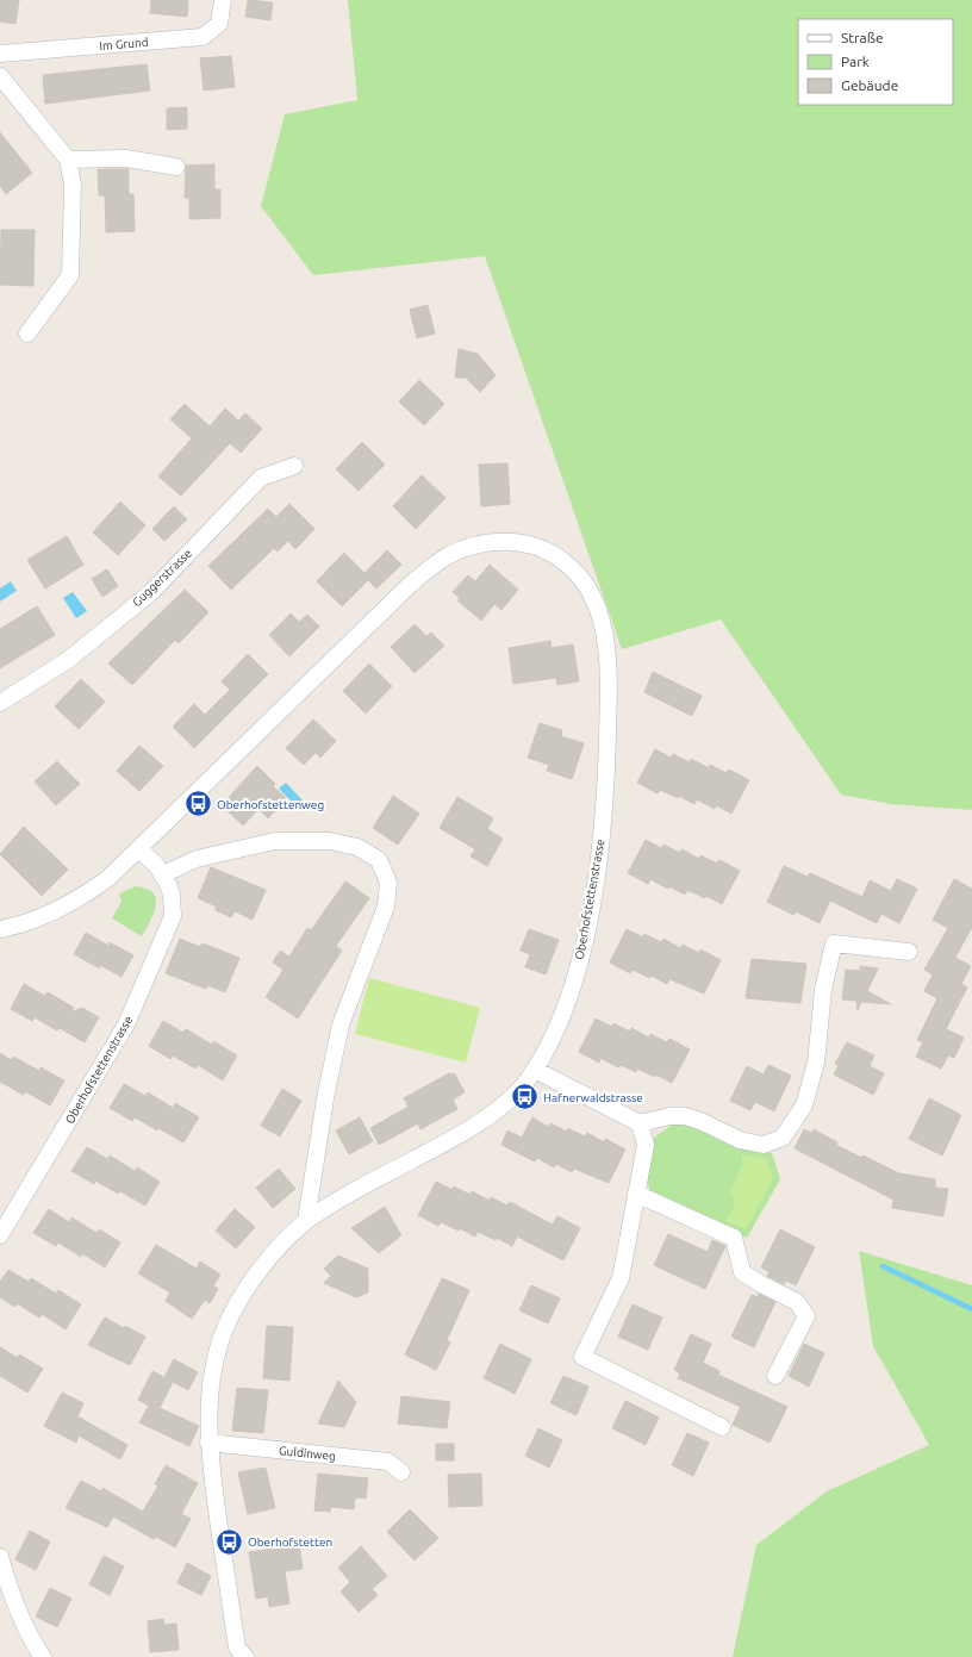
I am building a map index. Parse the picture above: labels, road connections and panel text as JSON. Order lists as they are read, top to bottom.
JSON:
{
  "streets": {
    "street": [
      "Im Grund",
      "Guggerstrasse",
      "Oberhofstettenstrasse",
      "Guldinweg"
    ]
  },
  "crossings": [
    ["Oberhofstettenstrasse", "Guldinweg"]
  ],
  "places": {
    "bus stop": ["Oberhofstettenweg", "Hafnerwaldstrasse", "Oberhofstetten"]
  },
  "legend": ["Straße", "Park", "Gebäude"]
}
